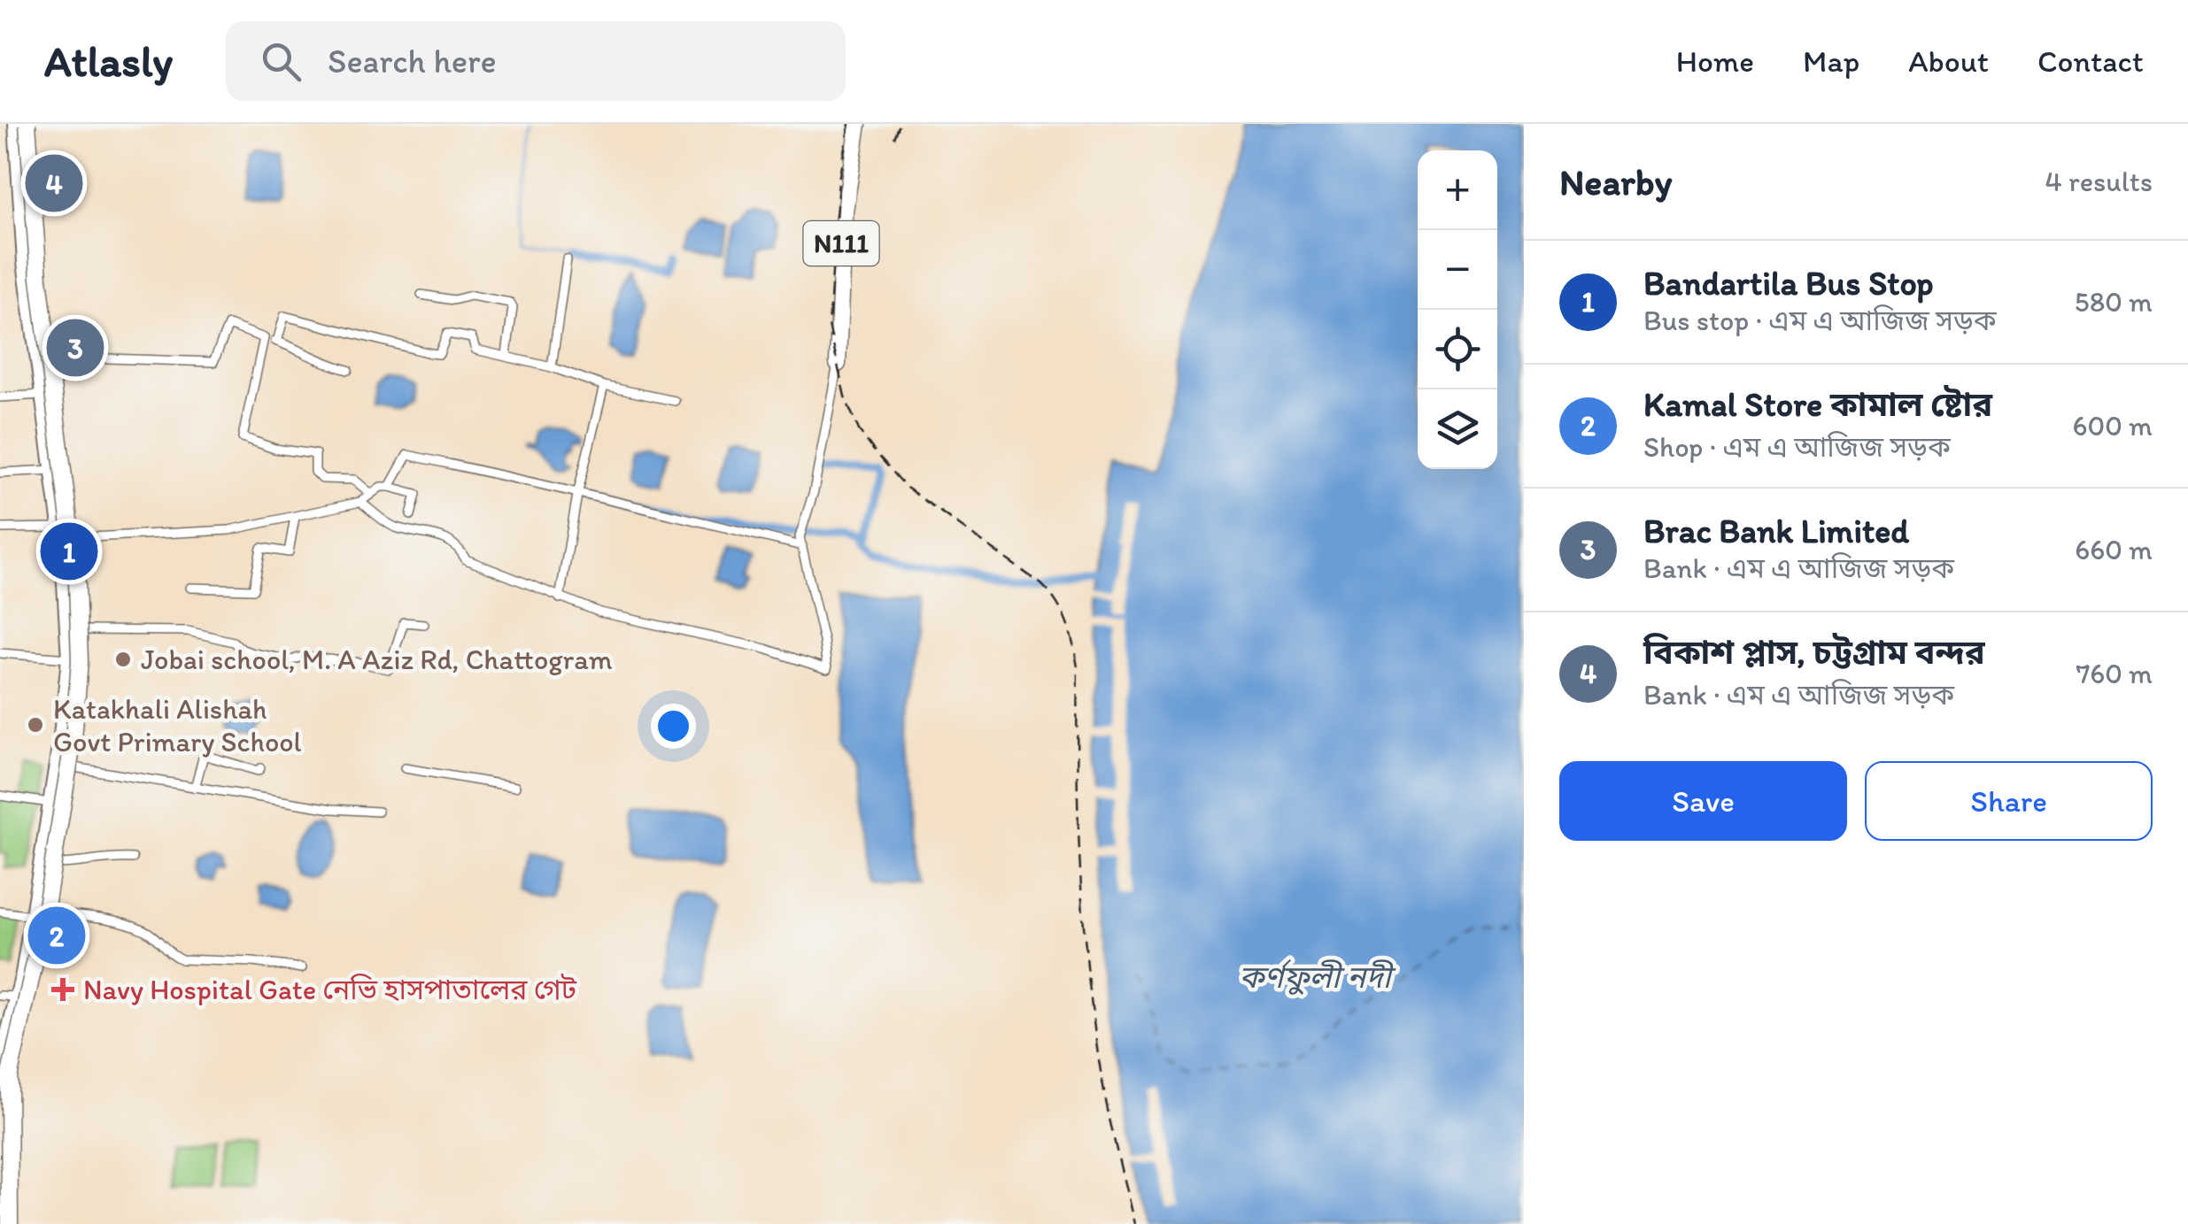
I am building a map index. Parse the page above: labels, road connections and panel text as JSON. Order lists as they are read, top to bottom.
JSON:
{
  "streets": {
    "highway": ["N111"]
  },
  "water": ["কর্ণফুলী নদী"],
  "places": {
    "other": ["Jobai school, M. A Aziz Rd, Chattogram", "Katakhali Alishah Govt Primary School"],
    "health": ["Navy Hospital Gate নেভি হাসপাতালের গেট"]
  },
  "page": {
    "header": "Atlasly",
    "search": "Search here",
    "nav": [
      "Home",
      "Map",
      "About",
      "Contact"
    ],
    "heading": ["Nearby", "4 results"],
    "map_buttons": ["+", "−"],
    "pins": [
      "4",
      "3",
      "1",
      "2"
    ],
    "list": [
      {
        "mark": "1",
        "name": "Bandartila Bus Stop",
        "note": "Bus stop · এম এ আজিজ সড়ক",
        "value": "580 m"
      },
      {
        "mark": "2",
        "name": "Kamal Store কামাল ষ্টোর",
        "note": "Shop · এম এ আজিজ সড়ক",
        "value": "600 m"
      },
      {
        "mark": "3",
        "name": "Brac Bank Limited",
        "note": "Bank · এম এ আজিজ সড়ক",
        "value": "660 m"
      },
      {
        "mark": "4",
        "name": "বিকাশ প্লাস, চট্টগ্রাম বন্দর",
        "note": "Bank · এম এ আজিজ সড়ক",
        "value": "760 m"
      }
    ],
    "buttons": ["Save", "Share"]
  }
}
